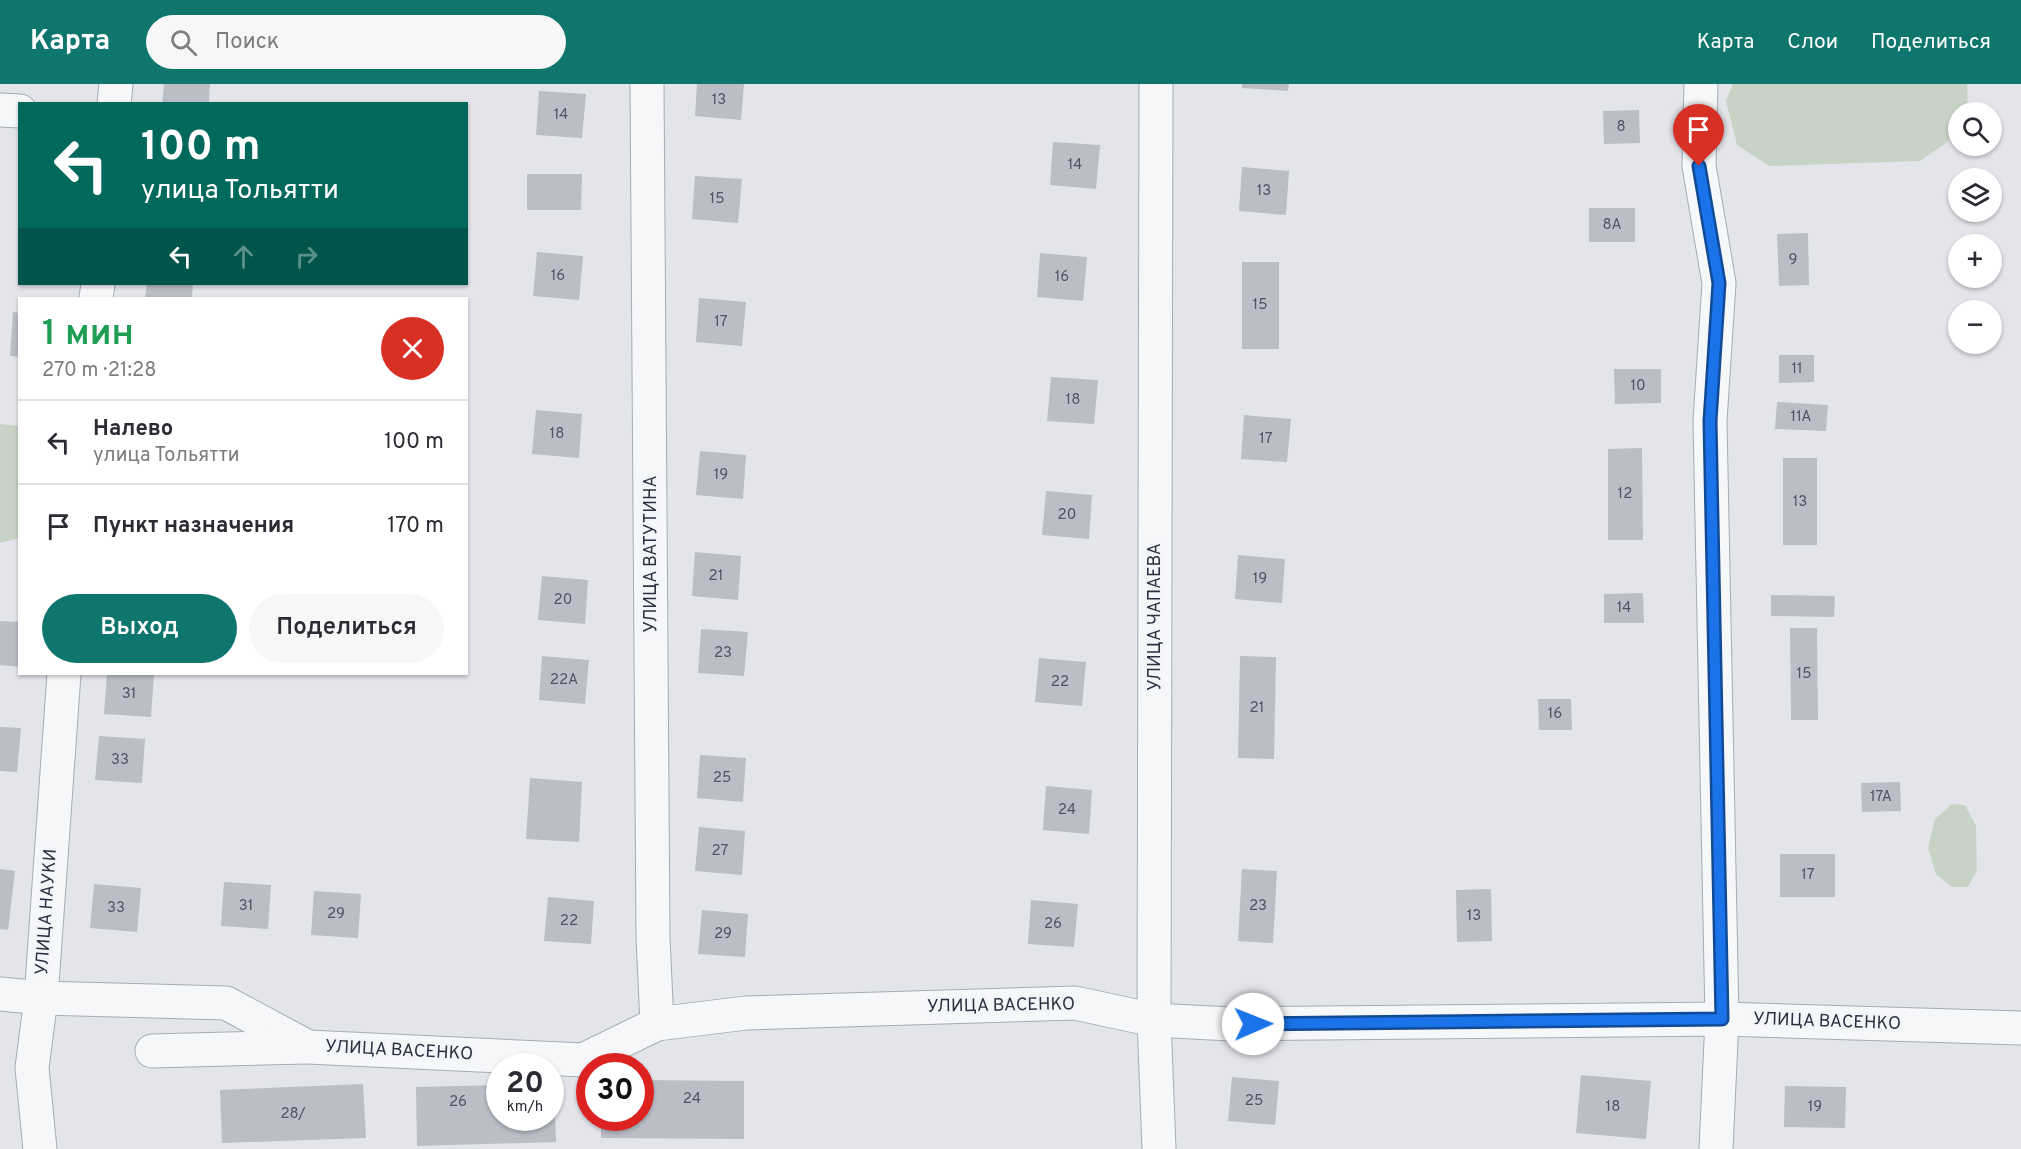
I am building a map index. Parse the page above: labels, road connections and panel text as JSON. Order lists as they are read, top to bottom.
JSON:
{
  "streets": {
    "street": [
      "УЛИЦА ВАТУТИНА",
      "УЛИЦА ЧАПАЕВА",
      "УЛИЦА НАУКИ",
      "УЛИЦА ВАСЕНКО"
    ]
  },
  "crossings": [
    ["УЛИЦА ВАТУТИНА", "УЛИЦА ВАСЕНКО"],
    ["УЛИЦА ЧАПАЕВА", "УЛИЦА ВАСЕНКО"],
    ["УЛИЦА НАУКИ", "УЛИЦА ВАСЕНКО"]
  ],
  "house_numbers": [
    "13",
    "14",
    "8",
    "14",
    "13",
    "15",
    "8А",
    "9",
    "16",
    "16",
    "15",
    "17",
    "11",
    "10",
    "18",
    "11А",
    "18",
    "17",
    "19",
    "12",
    "13",
    "20",
    "21",
    "19",
    "20",
    "14",
    "23",
    "15",
    "22А",
    "22",
    "31",
    "21",
    "16",
    "33",
    "25",
    "17А",
    "24",
    "27",
    "17",
    "31",
    "23",
    "33",
    "29",
    "13",
    "22",
    "26",
    "29",
    "24",
    "25",
    "26",
    "18",
    "19",
    "28/"
  ],
  "page": {
    "header": "Карта",
    "search": "Поиск",
    "nav": ["Карта", "Слои", "Поделиться"],
    "map_buttons": ["+", "−"],
    "turn": ["100 m", "улица Тольятти"],
    "heading": ["1 мин", "270 m · 21:28"],
    "list": [
      {
        "name": "Налево",
        "note": "улица Тольятти",
        "value": "100 m"
      },
      {
        "name": "Пункт назначения",
        "value": "170 m"
      }
    ],
    "buttons": ["Выход", "Поделиться"],
    "speed": "20 km/h",
    "limit": "30"
  }
}
